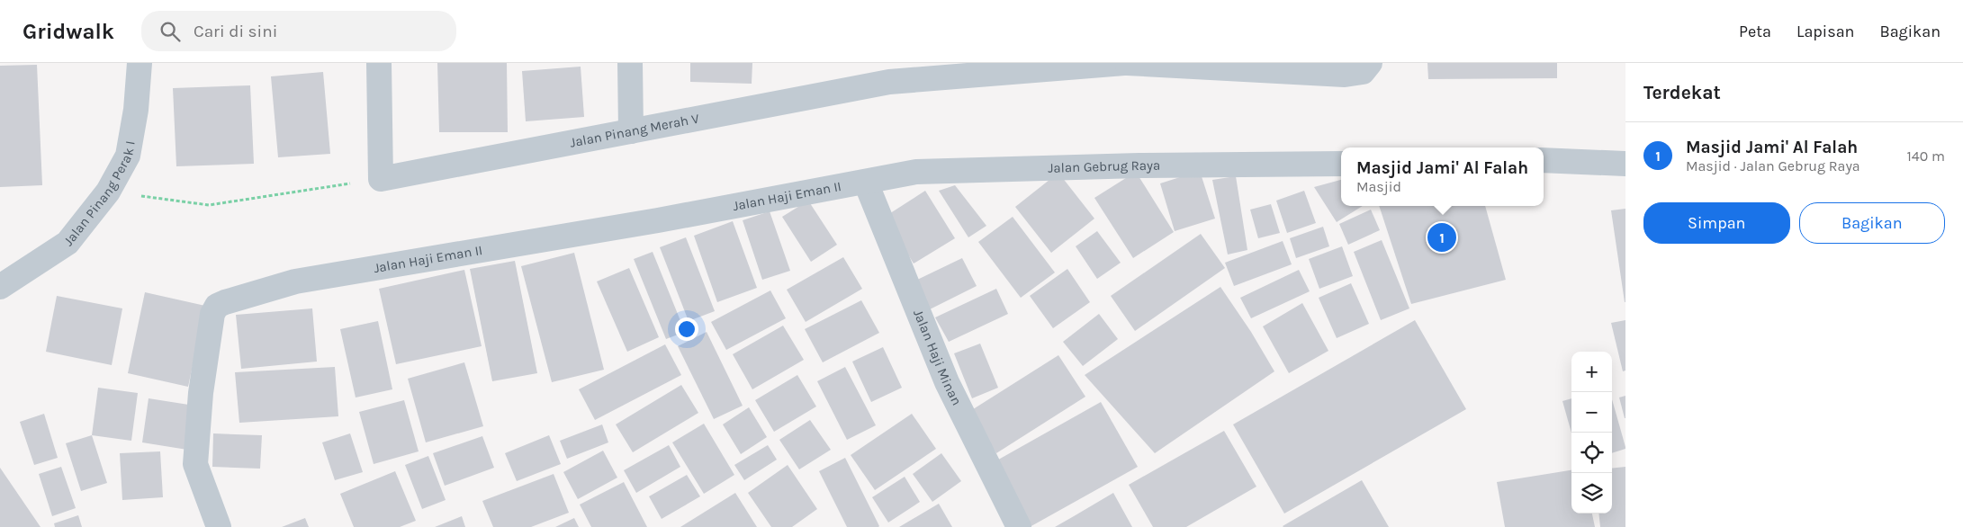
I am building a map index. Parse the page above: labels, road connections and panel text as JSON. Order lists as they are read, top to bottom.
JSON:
{
  "streets": {
    "street": [
      "Jalan Pinang Merah V",
      "Jalan Gebrug Raya",
      "Jalan Pinang Perak I",
      "Jalan Haji Eman II",
      "Jalan Haji Minan"
    ]
  },
  "crossings": [
    ["Jalan Gebrug Raya", "Jalan Haji Eman II"],
    ["Jalan Gebrug Raya", "Jalan Haji Minan"],
    ["Jalan Haji Eman II", "Jalan Haji Minan"]
  ],
  "page": {
    "header": "Gridwalk",
    "search": "Cari di sini",
    "nav": ["Peta", "Lapisan", "Bagikan"],
    "heading": "Terdekat",
    "list": [
      {
        "mark": "1",
        "name": "Masjid Jami' Al Falah",
        "note": "Masjid · Jalan Gebrug Raya",
        "value": "140 m"
      }
    ],
    "popup": ["Masjid Jami' Al Falah", "Masjid"],
    "buttons": ["Simpan", "Bagikan"],
    "pins": "1",
    "map_buttons": ["+", "−"]
  }
}
